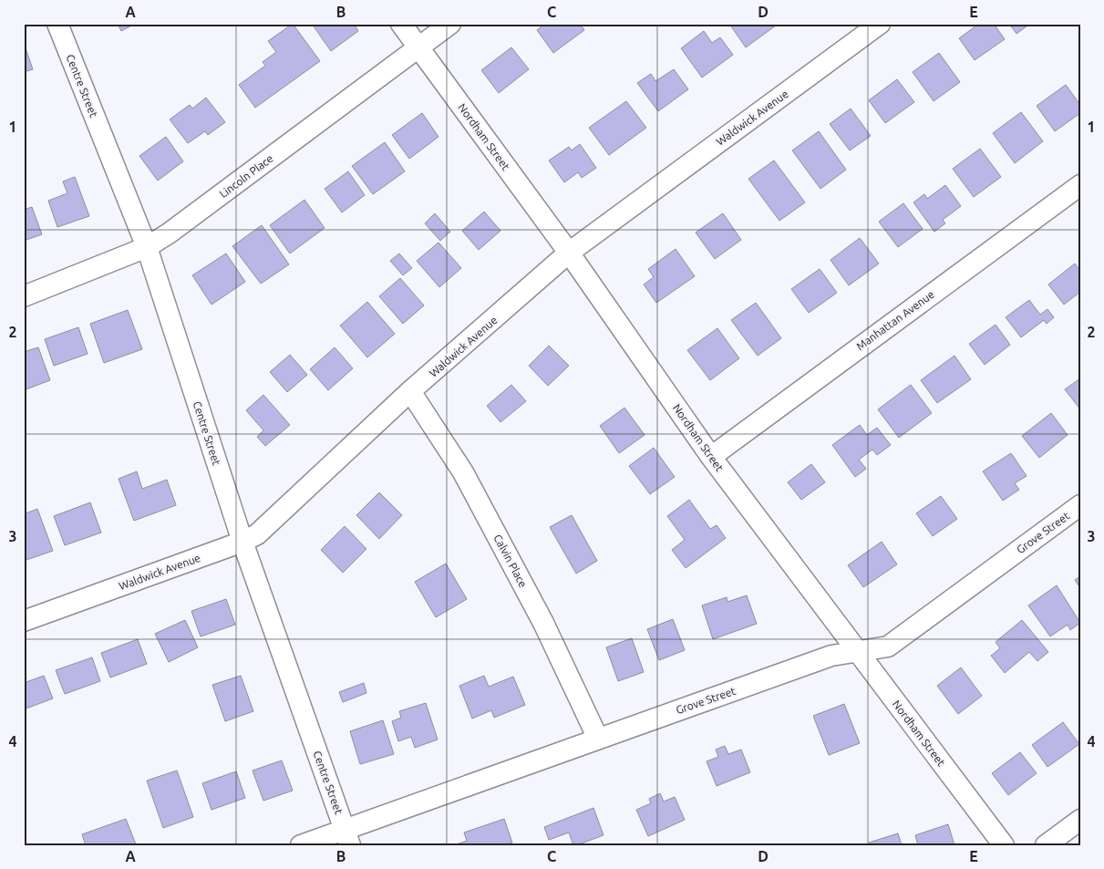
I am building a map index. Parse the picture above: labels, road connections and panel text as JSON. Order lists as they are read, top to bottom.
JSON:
{
  "streets": {
    "street": [
      "Centre Street",
      "Waldwick Avenue",
      "Nordham Street",
      "Lincoln Place",
      "Manhattan Avenue",
      "Grove Street",
      "Calvin Place"
    ]
  },
  "crossings": [
    ["Centre Street", "Waldwick Avenue"],
    ["Centre Street", "Lincoln Place"],
    ["Centre Street", "Grove Street"],
    ["Waldwick Avenue", "Nordham Street"],
    ["Waldwick Avenue", "Calvin Place"],
    ["Nordham Street", "Lincoln Place"],
    ["Nordham Street", "Manhattan Avenue"],
    ["Nordham Street", "Grove Street"],
    ["Grove Street", "Calvin Place"]
  ],
  "grid": {
    "columns": [
      "A",
      "B",
      "C",
      "D",
      "E"
    ],
    "rows": [
      "1",
      "2",
      "3",
      "4"
    ]
  }
}
